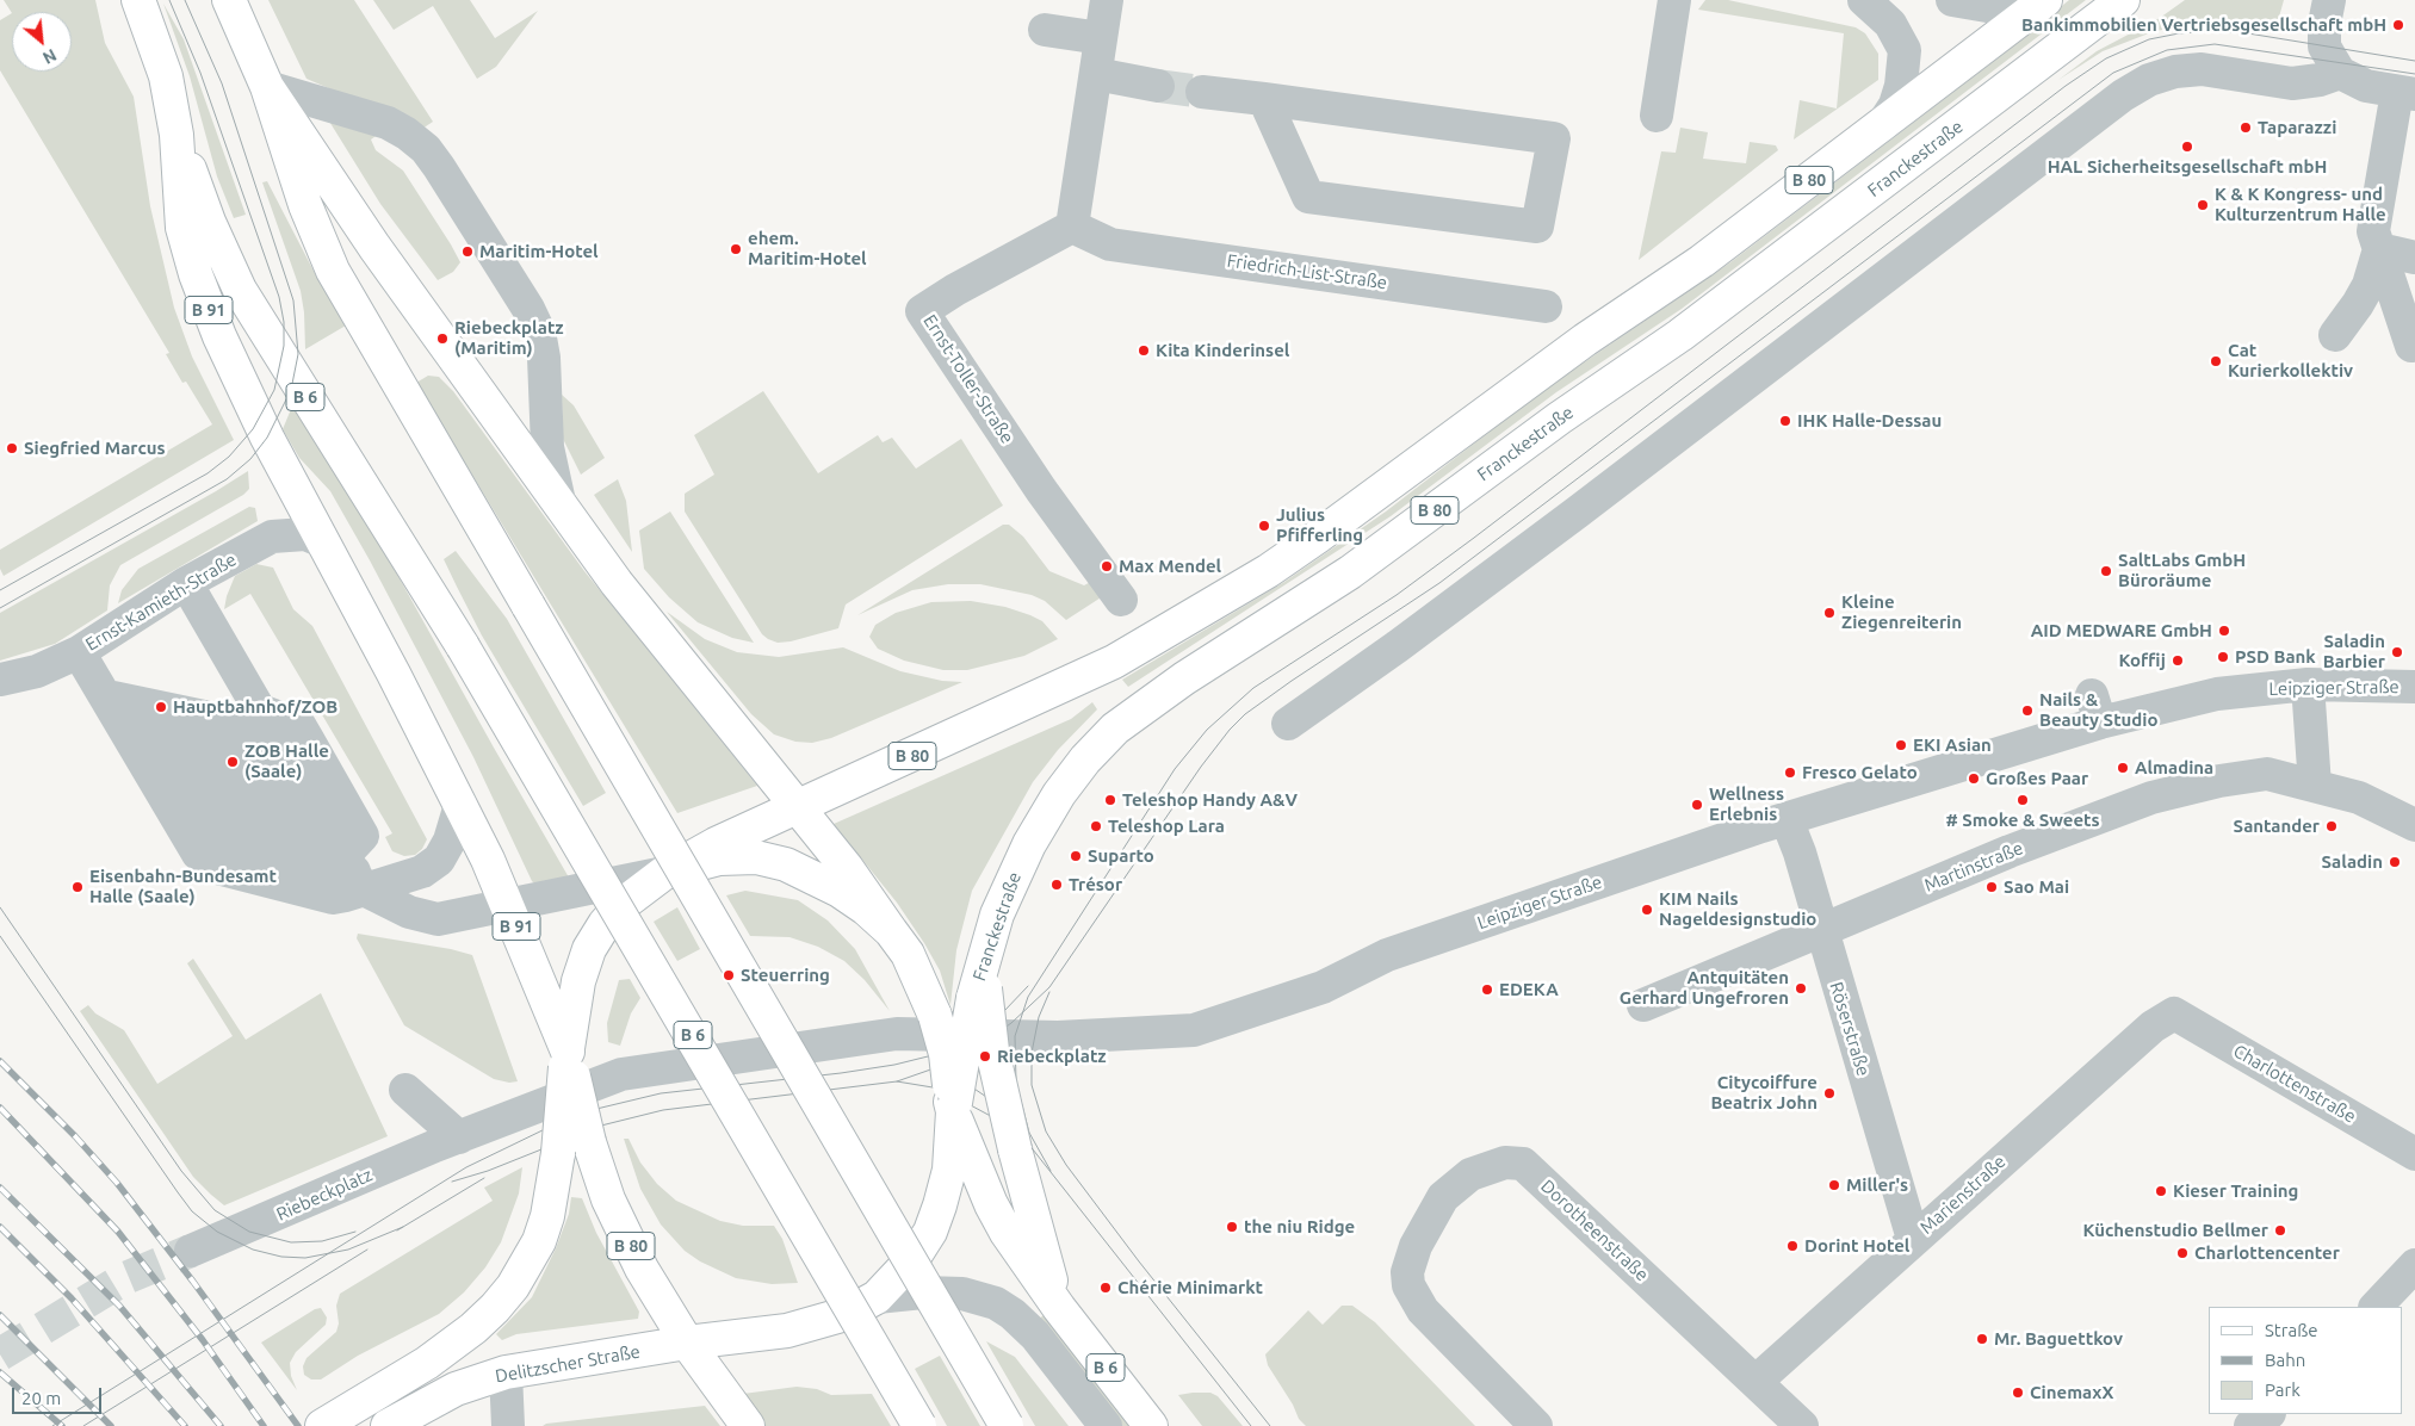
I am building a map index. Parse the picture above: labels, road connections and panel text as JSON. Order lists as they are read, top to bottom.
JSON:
{
  "streets": {
    "main road": [
      "Franckestraße",
      "B 80",
      "B 91",
      "B 6",
      "Delitzscher Straße"
    ],
    "street": [
      "Friedrich-List-Straße",
      "Ernst-Toller-Straße",
      "Ernst-Kamieth-Straße",
      "Leipziger Straße",
      "Martinstraße",
      "Röserstraße",
      "Charlottenstraße",
      "Riebeckplatz",
      "Marienstraße",
      "Dorotheenstraße"
    ]
  },
  "crossings": [
    ["Franckestraße", "B 80"],
    ["Franckestraße", "B 6"],
    ["B 80", "B 91"],
    ["B 80", "B 6"],
    ["B 80", "Delitzscher Straße"],
    ["Friedrich-List-Straße", "Ernst-Toller-Straße"],
    ["B 91", "B 6"],
    ["B 91", "Ernst-Kamieth-Straße"],
    ["Leipziger Straße", "Röserstraße"],
    ["Leipziger Straße", "Riebeckplatz"],
    ["Martinstraße", "Röserstraße"],
    ["Röserstraße", "Marienstraße"],
    ["Charlottenstraße", "Marienstraße"],
    ["Marienstraße", "Dorotheenstraße"]
  ],
  "places": [
    "Bankimmobilien Vertriebsgesellschaft mbH",
    "Taparazzi",
    "HAL Sicherheitsgesellschaft mbH",
    "K & K Kongress- und Kulturzentrum Halle",
    "ehem. Maritim-Hotel",
    "Maritim-Hotel",
    "Riebeckplatz (Maritim)",
    "Kita Kinderinsel",
    "Cat Kurierkollektiv",
    "IHK Halle-Dessau",
    "Siegfried Marcus",
    "Julius Pfifferling",
    "Max Mendel",
    "SaltLabs GmbH Büroräume",
    "Kleine Ziegenreiterin",
    "AID MEDWARE GmbH",
    "Saladin Barbier",
    "PSD Bank",
    "Koffij",
    "Hauptbahnhof/ZOB",
    "Nails & Beauty Studio",
    "EKI Asian",
    "ZOB Halle (Saale)",
    "Almadina",
    "Fresco Gelato",
    "Großes Paar",
    "Teleshop Handy A&V",
    "# Smoke & Sweets",
    "Wellness Erlebnis",
    "Teleshop Lara",
    "Santander",
    "Suparto",
    "Saladin",
    "Trésor",
    "Eisenbahn-Bundesamt Halle (Saale)",
    "Sao Mai",
    "KIM Nails Nageldesignstudio",
    "Steuerring",
    "Antquitäten Gerhard Ungefroren",
    "EDEKA",
    "Riebeckplatz",
    "Citycoiffure Beatrix John",
    "Miller's",
    "Kieser Training",
    "the niu Ridge",
    "Küchenstudio Bellmer",
    "Dorint Hotel",
    "Charlottencenter",
    "Chérie Minimarkt",
    "Mr. Baguettkov",
    "CinemaxX"
  ],
  "legend": ["Straße", "Bahn", "Park"],
  "scale_bar": "20 m",
  "north": "bottom right"
}
